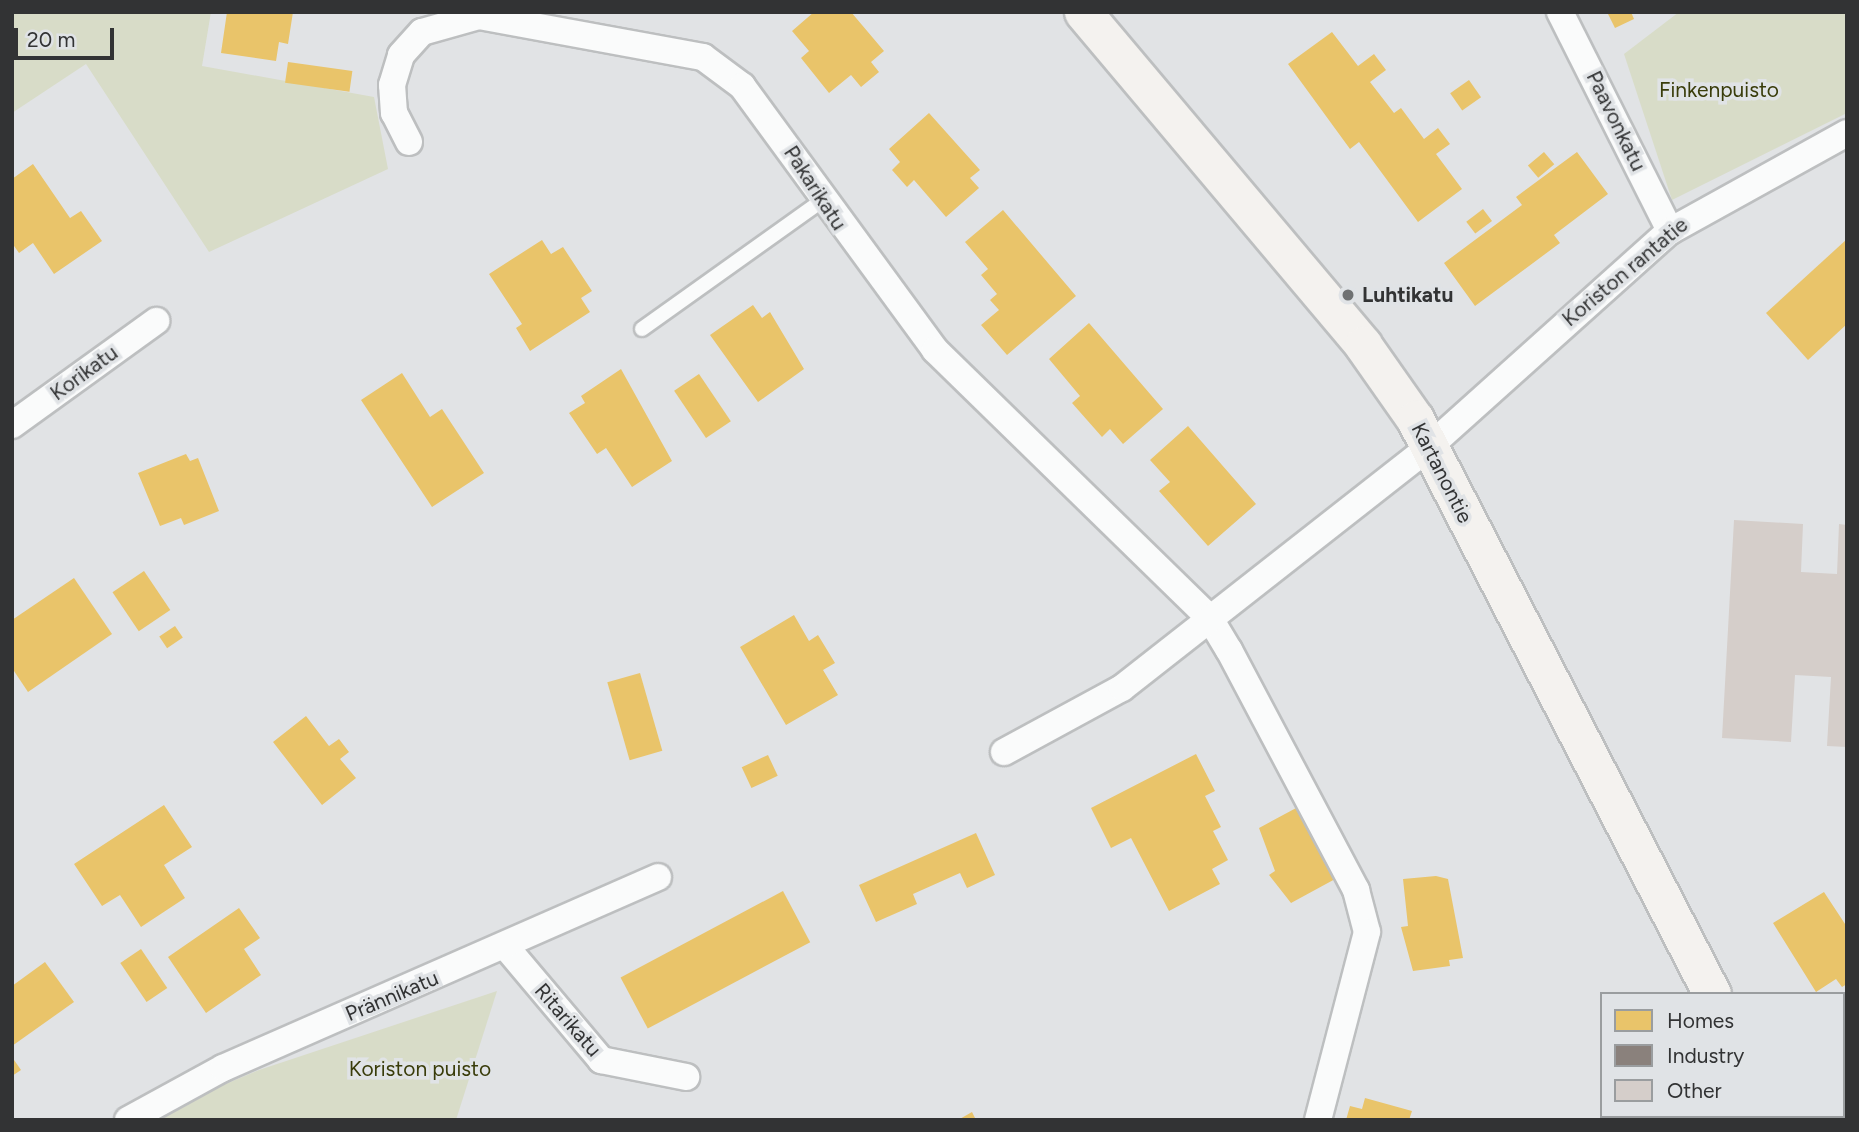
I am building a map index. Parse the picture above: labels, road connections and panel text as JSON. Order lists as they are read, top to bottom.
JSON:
{
  "streets": {
    "street": [
      "Paavonkatu",
      "Pakarikatu",
      "Koriston rantatie",
      "Korikatu",
      "Kartanontie",
      "Prännikatu",
      "Ritarikatu"
    ]
  },
  "crossings": [
    ["Paavonkatu", "Koriston rantatie"],
    ["Koriston rantatie", "Kartanontie"],
    ["Prännikatu", "Ritarikatu"]
  ],
  "parks": ["Finkenpuisto", "Koriston puisto"],
  "places": ["Luhtikatu"],
  "legend": ["Homes", "Industry", "Other"],
  "scale_bar": "20 m"
}
